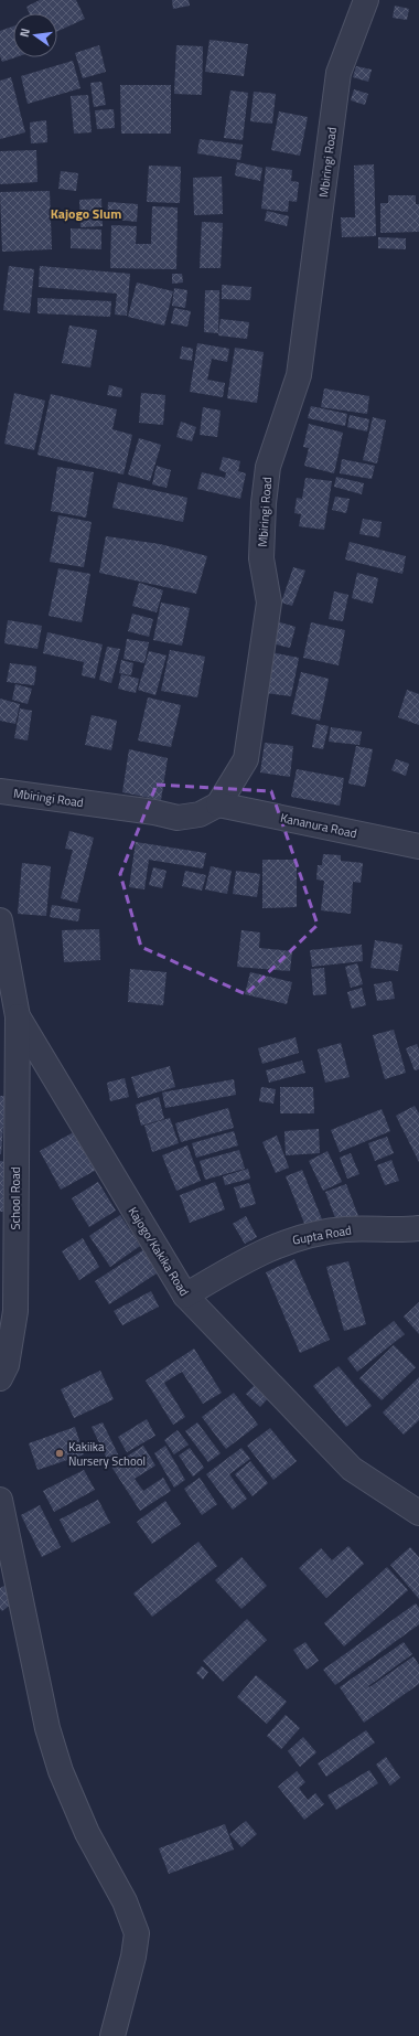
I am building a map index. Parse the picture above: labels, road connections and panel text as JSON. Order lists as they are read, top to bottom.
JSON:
{
  "streets": {
    "street": [
      "Mbiringi Road",
      "Kananura Road",
      "School Road",
      "Gupta Road",
      "Kajogo/Kakika Road"
    ]
  },
  "crossings": [
    ["Mbiringi Road", "Kananura Road"],
    ["School Road", "Kajogo/Kakika Road"],
    ["Gupta Road", "Kajogo/Kakika Road"]
  ],
  "districts": ["Kajogo Slum"],
  "places": ["Kakiika Nursery School"],
  "north": "left"
}
